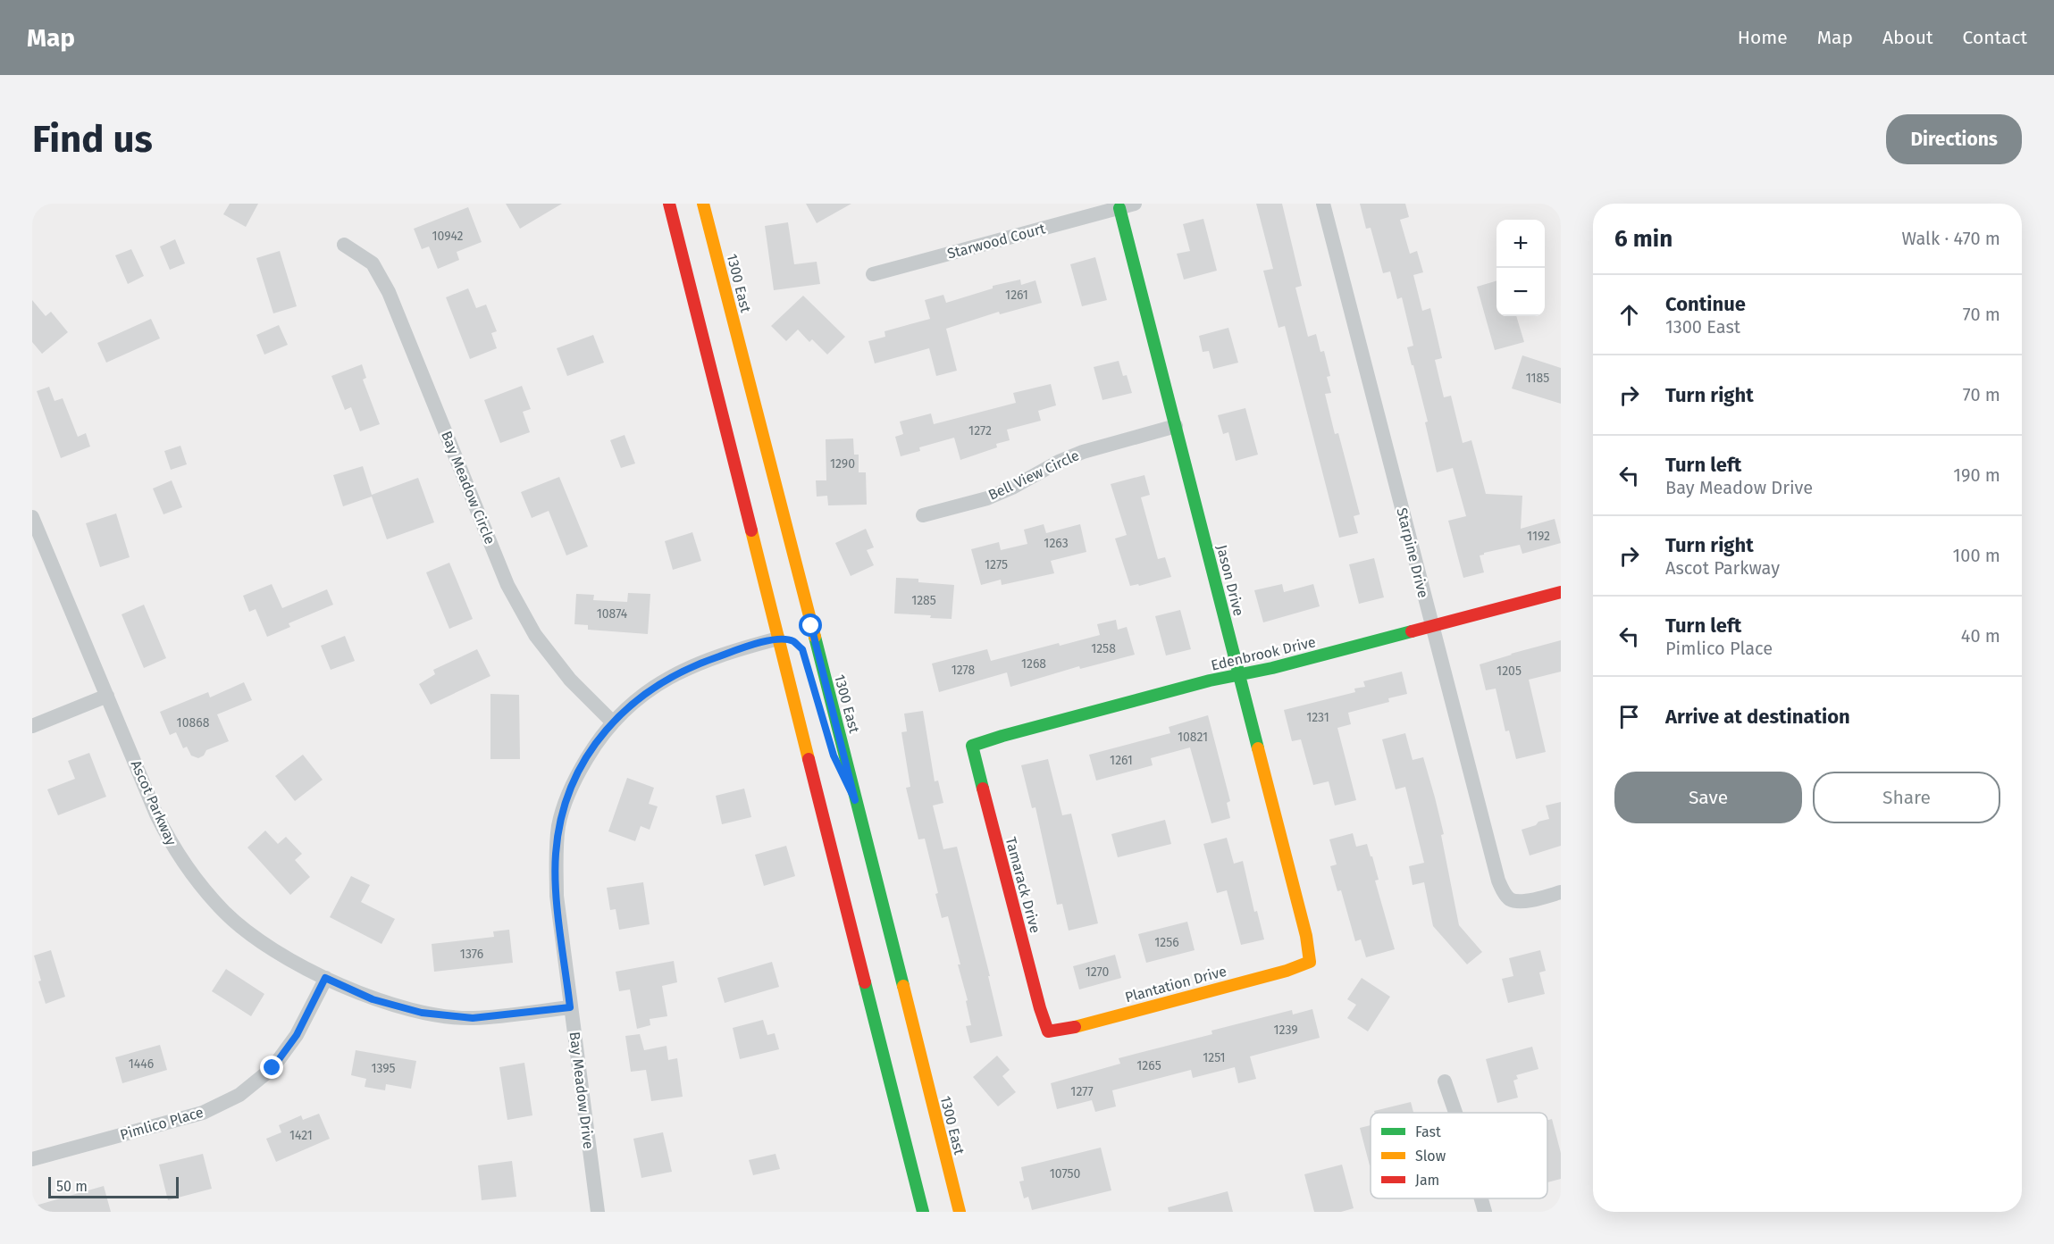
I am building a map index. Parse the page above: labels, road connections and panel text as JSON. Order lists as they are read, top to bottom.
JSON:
{
  "streets": {
    "main road": [
      "1300 East",
      "Jason Drive",
      "Edenbrook Drive",
      "Tamarack Drive",
      "Plantation Drive"
    ],
    "street": [
      "Starwood Court",
      "Bell View Circle",
      "Bay Meadow Circle",
      "Starpine Drive",
      "Ascot Parkway",
      "Bay Meadow Drive",
      "Pimlico Place"
    ]
  },
  "crossings": [
    ["Starwood Court", "Jason Drive"],
    ["Bell View Circle", "Jason Drive"],
    ["Bay Meadow Circle", "Bay Meadow Drive"],
    ["Starpine Drive", "Edenbrook Drive"],
    ["Jason Drive", "Edenbrook Drive"],
    ["Jason Drive", "Plantation Drive"],
    ["Edenbrook Drive", "Tamarack Drive"],
    ["Ascot Parkway", "Bay Meadow Drive"],
    ["Ascot Parkway", "Pimlico Place"],
    ["Tamarack Drive", "Plantation Drive"]
  ],
  "house_numbers": [
    "10942",
    "1261",
    "1185",
    "1272",
    "1290",
    "1192",
    "1263",
    "1275",
    "1285",
    "10874",
    "1258",
    "1268",
    "1278",
    "1205",
    "1231",
    "10868",
    "10821",
    "1261",
    "1256",
    "1376",
    "1270",
    "1239",
    "1251",
    "1446",
    "1265",
    "1395",
    "1277",
    "1421",
    "10750"
  ],
  "legend": ["Fast", "Slow", "Jam"],
  "scale_bar": "50 m",
  "page": {
    "header": "Map",
    "nav": [
      "Home",
      "Map",
      "About",
      "Contact"
    ],
    "buttons": [
      "Directions",
      ["Save", "Share"]
    ],
    "title": "Find us",
    "heading": ["6 min", "Walk · 470 m"],
    "map_buttons": ["+", "−"],
    "list": [
      ["Continue", "1300 East", "70 m"],
      ["Turn right", "70 m"],
      ["Turn left", "Bay Meadow Drive", "190 m"],
      ["Turn right", "Ascot Parkway", "100 m"],
      ["Turn left", "Pimlico Place", "40 m"],
      "Arrive at destination"
    ],
    "scale": "50 m"
  }
}
